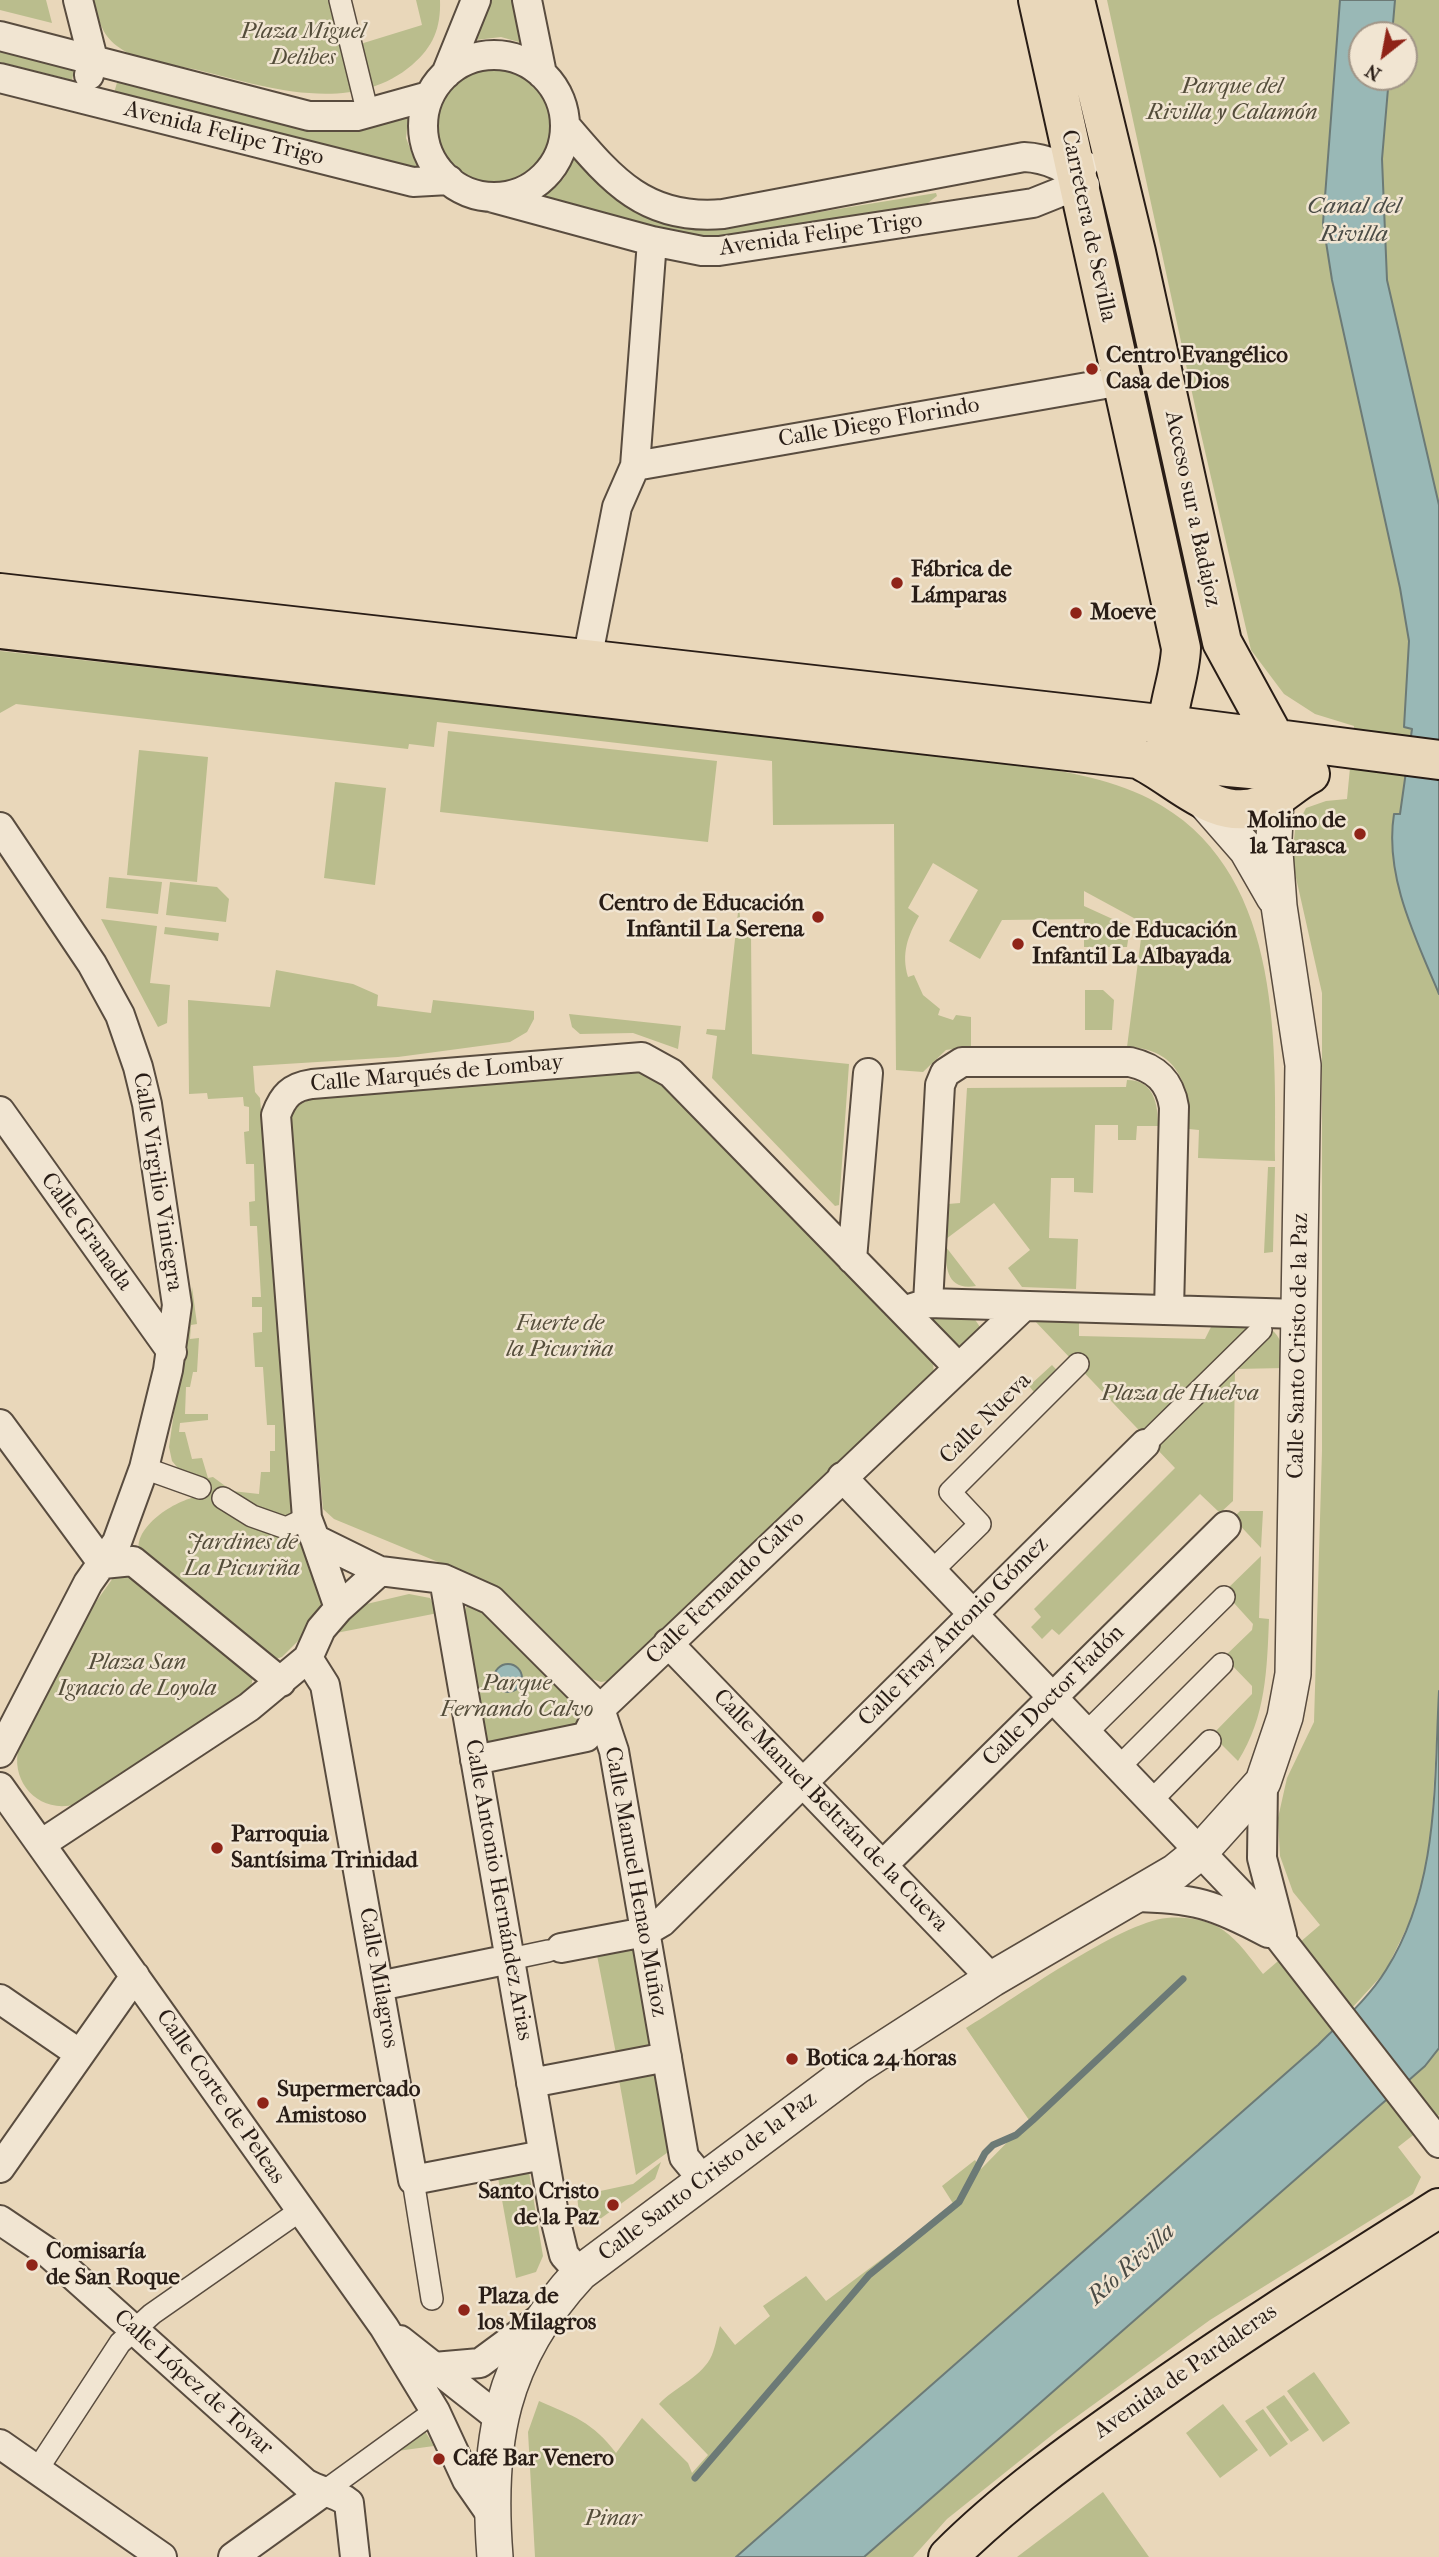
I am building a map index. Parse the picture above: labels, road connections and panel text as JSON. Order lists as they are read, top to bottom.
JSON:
{
  "streets": {
    "main road": ["Carretera de Sevilla", "Acceso sur a Badajoz", "Avenida de Pardaleras"],
    "street": [
      "Avenida Felipe Trigo",
      "Calle Diego Florindo",
      "Calle Marqués de Lombay",
      "Calle Virgilio Viniegra",
      "Calle Granada",
      "Calle Santo Cristo de la Paz",
      "Calle Nueva",
      "Calle Fernando Calvo",
      "Calle Fray Antonio Gómez",
      "Calle Doctor Fadón",
      "Calle Manuel Beltrán de la Cueva",
      "Calle Manuel Henao Muñoz",
      "Calle Antonio Hernández Arias",
      "Calle Milagros",
      "Calle Corte de Peleas",
      "Calle López de Tovar"
    ]
  },
  "crossings": [
    ["Avenida Felipe Trigo", "Carretera de Sevilla"],
    ["Avenida Felipe Trigo", "Acceso sur a Badajoz"],
    ["Carretera de Sevilla", "Calle Diego Florindo"],
    ["Carretera de Sevilla", "Acceso sur a Badajoz"],
    ["Calle Virgilio Viniegra", "Calle Granada"],
    ["Calle Santo Cristo de la Paz", "Calle Manuel Beltrán de la Cueva"],
    ["Calle Santo Cristo de la Paz", "Calle Manuel Henao Muñoz"],
    ["Calle Santo Cristo de la Paz", "Calle Antonio Hernández Arias"],
    ["Calle Santo Cristo de la Paz", "Calle Corte de Peleas"],
    ["Calle Fernando Calvo", "Calle Manuel Beltrán de la Cueva"],
    ["Calle Fernando Calvo", "Calle Manuel Henao Muñoz"],
    ["Calle Fernando Calvo", "Calle Antonio Hernández Arias"],
    ["Calle Fray Antonio Gómez", "Calle Manuel Beltrán de la Cueva"],
    ["Calle Fray Antonio Gómez", "Calle Manuel Henao Muñoz"],
    ["Calle Doctor Fadón", "Calle Manuel Beltrán de la Cueva"]
  ],
  "water": ["Canal del Rivilla", "Río Rivilla"],
  "parks": [
    "Plaza Miguel Delibes",
    "Parque del Rivilla y Calamón",
    "Fuerte de la Picuriña",
    "Plaza de Huelva",
    "Jardines de La Picuriña",
    "Plaza San Ignacio de Loyola",
    "Parque Fernando Calvo",
    "Pinar"
  ],
  "places": [
    "Centro Evangélico Casa de Dios",
    "Fábrica de Lámparas",
    "Moeve",
    "Molino de la Tarasca",
    "Centro de Educación Infantil La Serena",
    "Centro de Educación Infantil La Albayada",
    "Parroquia Santísima Trinidad",
    "Botica 24 horas",
    "Supermercado Amistoso",
    "Santo Cristo de la Paz",
    "Comisaría de San Roque",
    "Plaza de los Milagros",
    "Café Bar Venero"
  ],
  "north": "bottom left"
}
